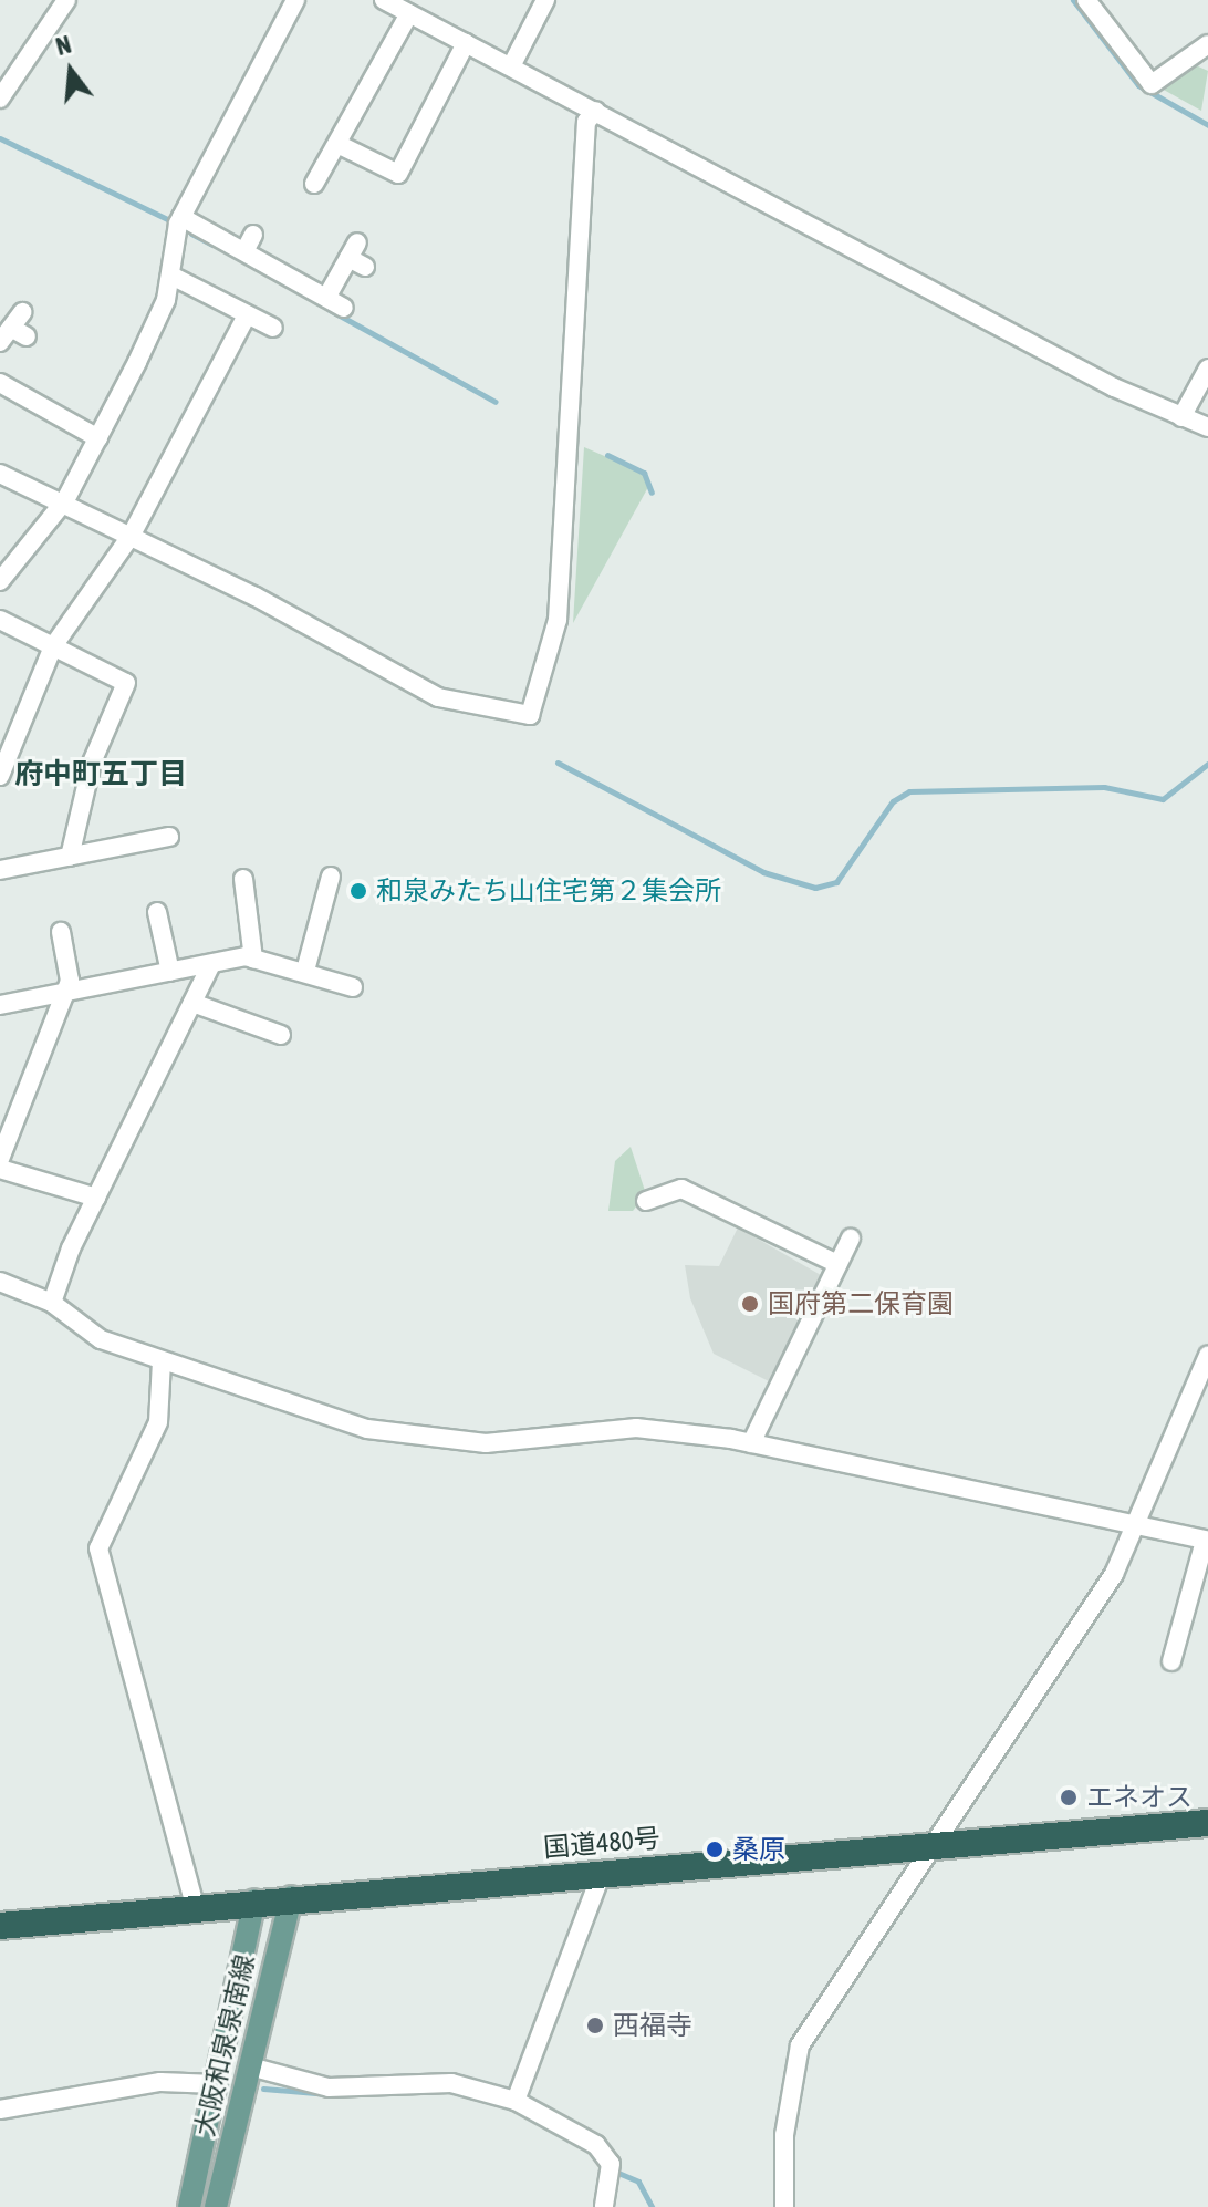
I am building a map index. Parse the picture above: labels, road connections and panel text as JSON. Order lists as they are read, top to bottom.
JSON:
{
  "streets": {
    "highway": ["国道480号"],
    "main road": ["大阪和泉泉南線"]
  },
  "crossings": [
    ["国道480号", "大阪和泉泉南線"]
  ],
  "districts": ["府中町五丁目"],
  "places": [
    "和泉みたち山住宅第２集会所",
    "国府第二保育園",
    "エネオス",
    "桑原",
    "西福寺"
  ],
  "north": "top"
}
